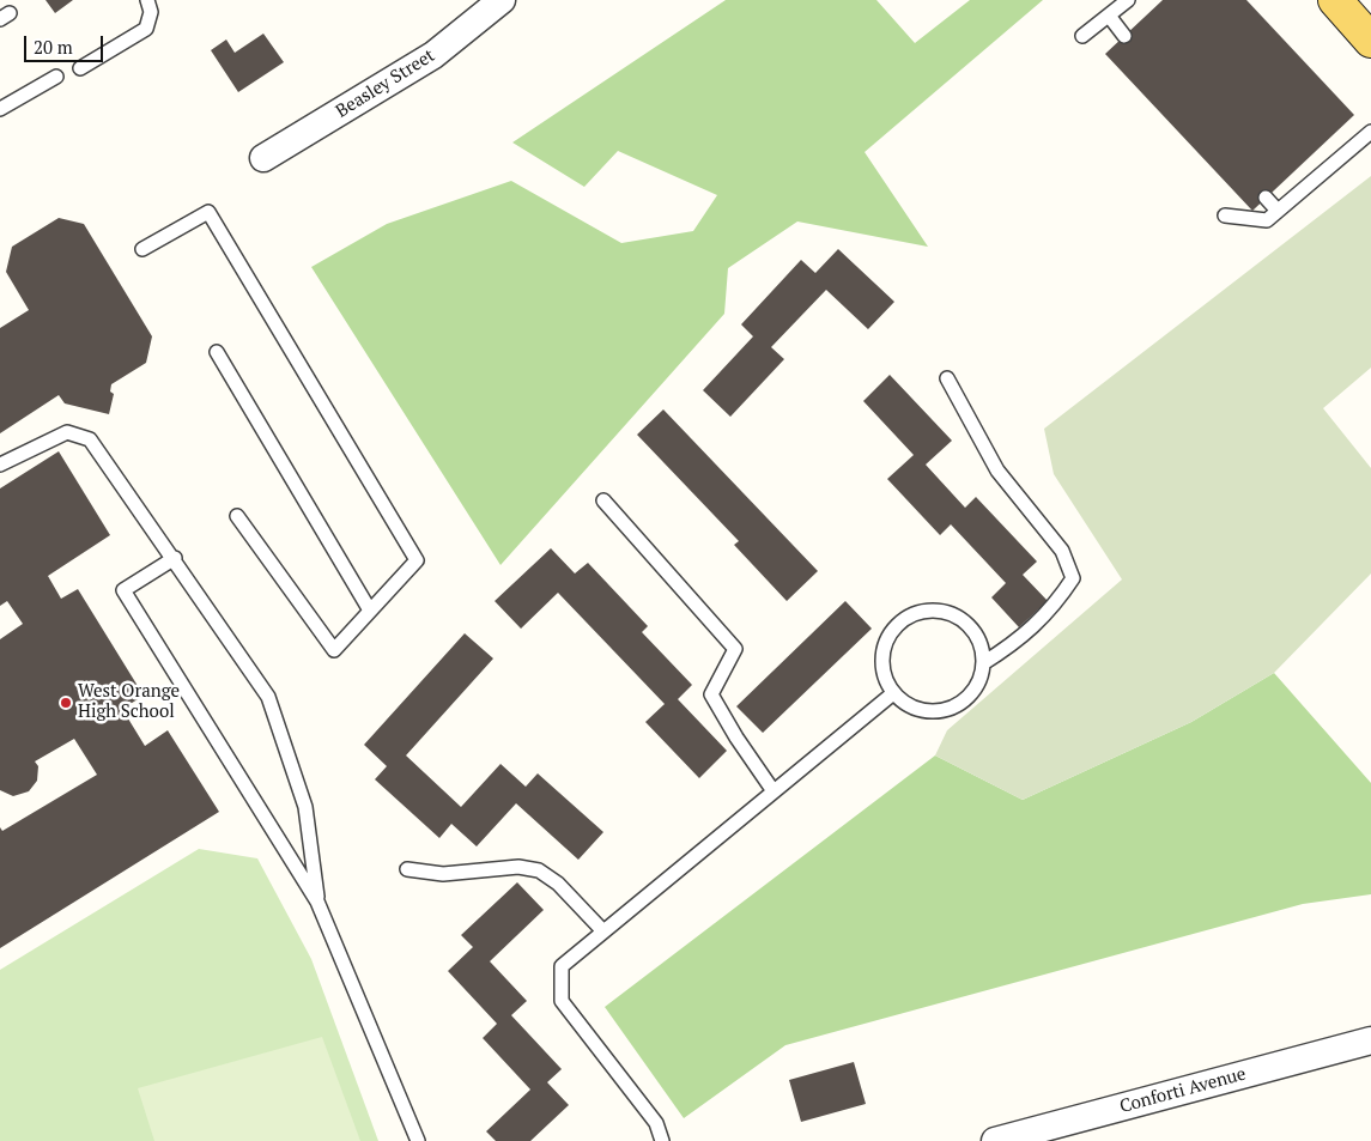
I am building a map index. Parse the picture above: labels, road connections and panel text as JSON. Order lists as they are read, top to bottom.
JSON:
{
  "streets": {
    "street": ["Beasley Street", "Conforti Avenue"]
  },
  "places": ["West Orange High School"],
  "scale_bar": "20 m"
}
